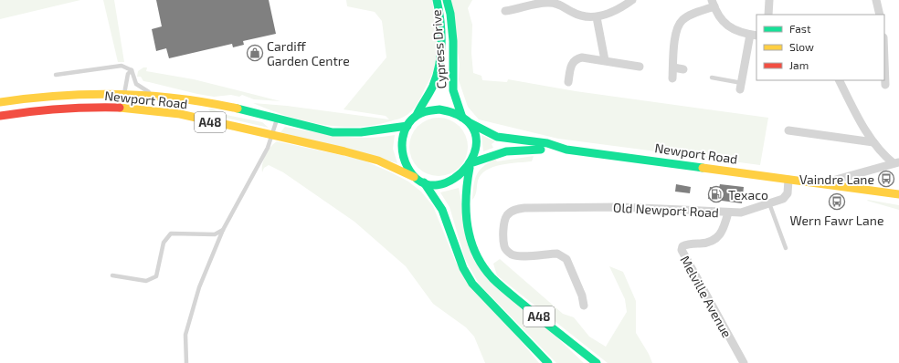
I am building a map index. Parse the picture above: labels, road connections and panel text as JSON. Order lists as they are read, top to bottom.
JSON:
{
  "streets": {
    "main road": ["Cypress Drive", "Newport Road", "A48"],
    "street": ["Old Newport Road", "Melville Avenue"]
  },
  "crossings": [
    ["Cypress Drive", "Newport Road"],
    ["Cypress Drive", "A48"],
    ["Newport Road", "A48"],
    ["Newport Road", "Old Newport Road"],
    ["Old Newport Road", "Melville Avenue"]
  ],
  "places": {
    "shop": ["Cardiff Garden Centre"],
    "bus stop": ["Vaindre Lane", "Wern Fawr Lane"],
    "fuel station": ["Texaco"]
  },
  "legend": ["Fast", "Slow", "Jam"]
}
